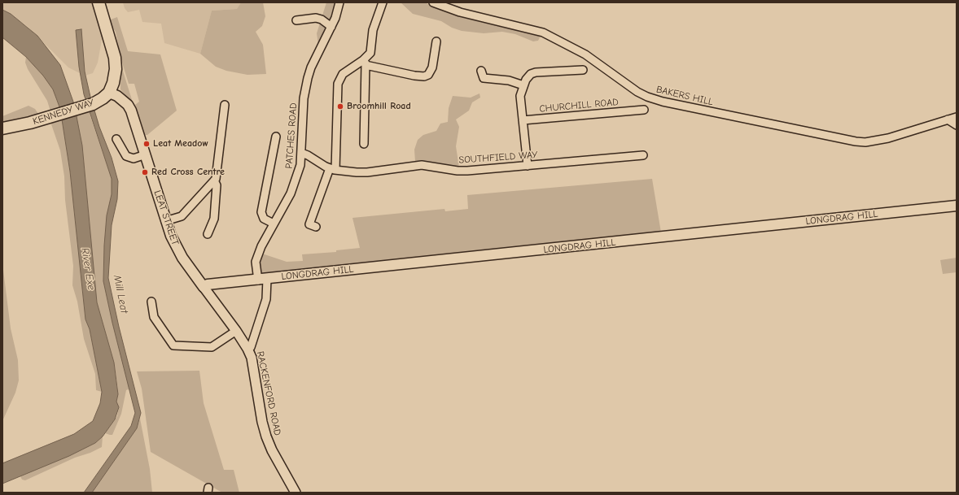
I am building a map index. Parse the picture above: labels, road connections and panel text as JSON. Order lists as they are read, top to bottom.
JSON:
{
  "streets": {
    "main road": ["KENNEDY WAY", "LEAT STREET", "LONGDRAG HILL"],
    "street": [
      "BAKERS HILL",
      "CHURCHILL ROAD",
      "PATCHES ROAD",
      "SOUTHFIELD WAY",
      "RACKENFORD ROAD"
    ]
  },
  "crossings": [
    ["KENNEDY WAY", "LEAT STREET"],
    ["PATCHES ROAD", "SOUTHFIELD WAY"],
    ["PATCHES ROAD", "LONGDRAG HILL"],
    ["PATCHES ROAD", "RACKENFORD ROAD"],
    ["LEAT STREET", "LONGDRAG HILL"],
    ["LEAT STREET", "RACKENFORD ROAD"],
    ["LONGDRAG HILL", "RACKENFORD ROAD"]
  ],
  "water": ["River Exe", "Mill Leat"],
  "places": ["Broomhill Road", "Leat Meadow", "Red Cross Centre"]
}
